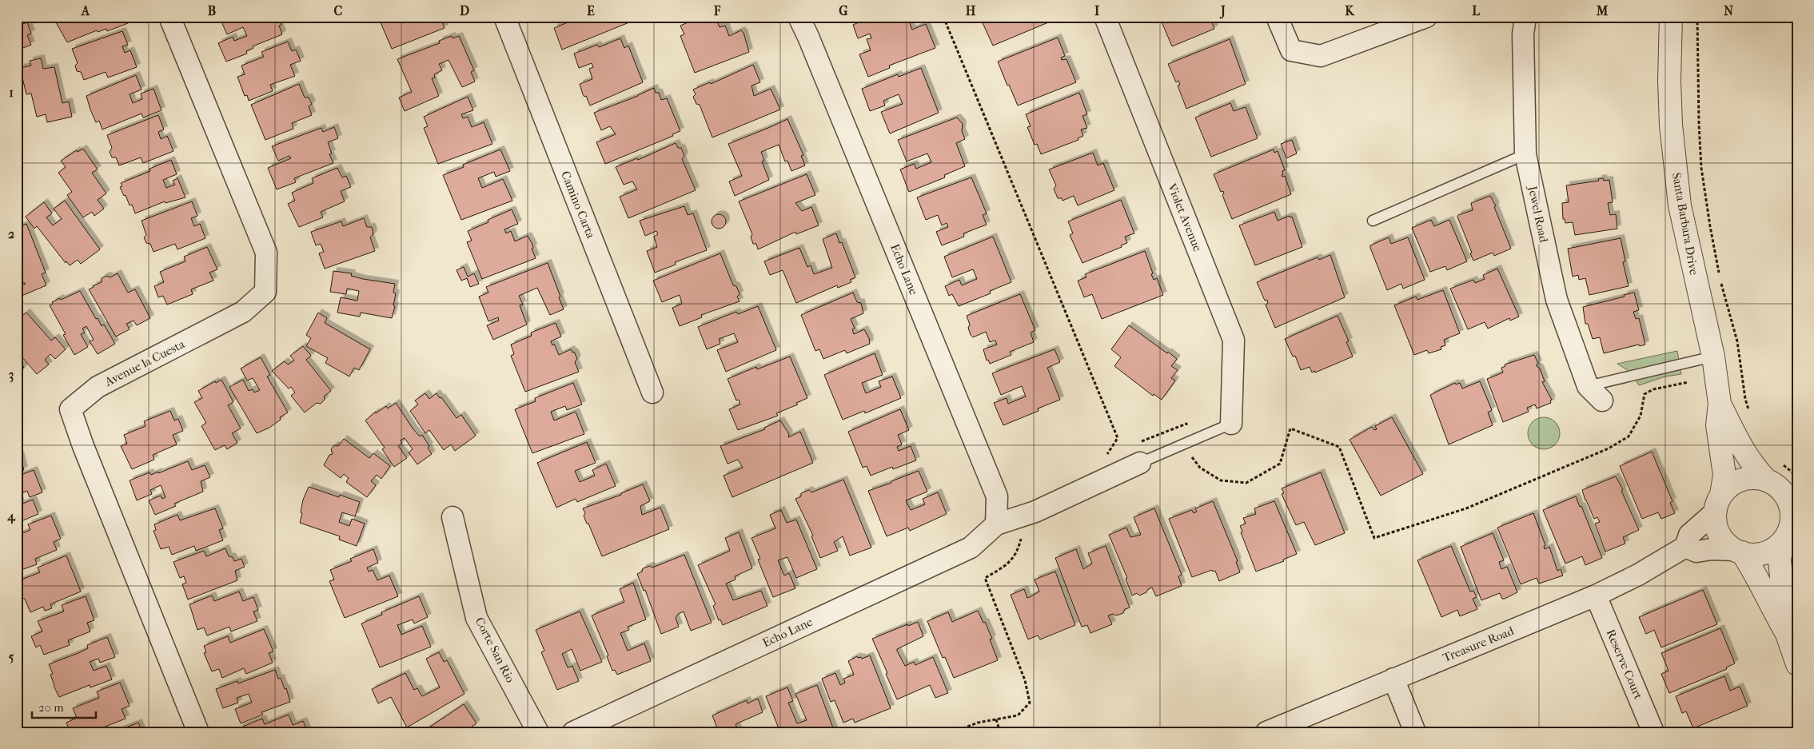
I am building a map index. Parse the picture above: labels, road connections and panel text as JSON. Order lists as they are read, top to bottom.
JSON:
{
  "streets": {
    "street": [
      "Camino Carta",
      "Jewel Road",
      "Violet Avenue",
      "Santa Barbara Drive",
      "Echo Lane",
      "Avenue la Cuesta",
      "Treasure Road",
      "Corte San Rio",
      "Reserve Court"
    ]
  },
  "crossings": [
    ["Treasure Road", "Reserve Court"]
  ],
  "scale_bar": "20 m",
  "grid": {
    "columns": [
      "A",
      "B",
      "C",
      "D",
      "E",
      "F",
      "G",
      "H",
      "I",
      "J",
      "K",
      "L",
      "M",
      "N"
    ],
    "rows": [
      "1",
      "2",
      "3",
      "4",
      "5"
    ]
  }
}
